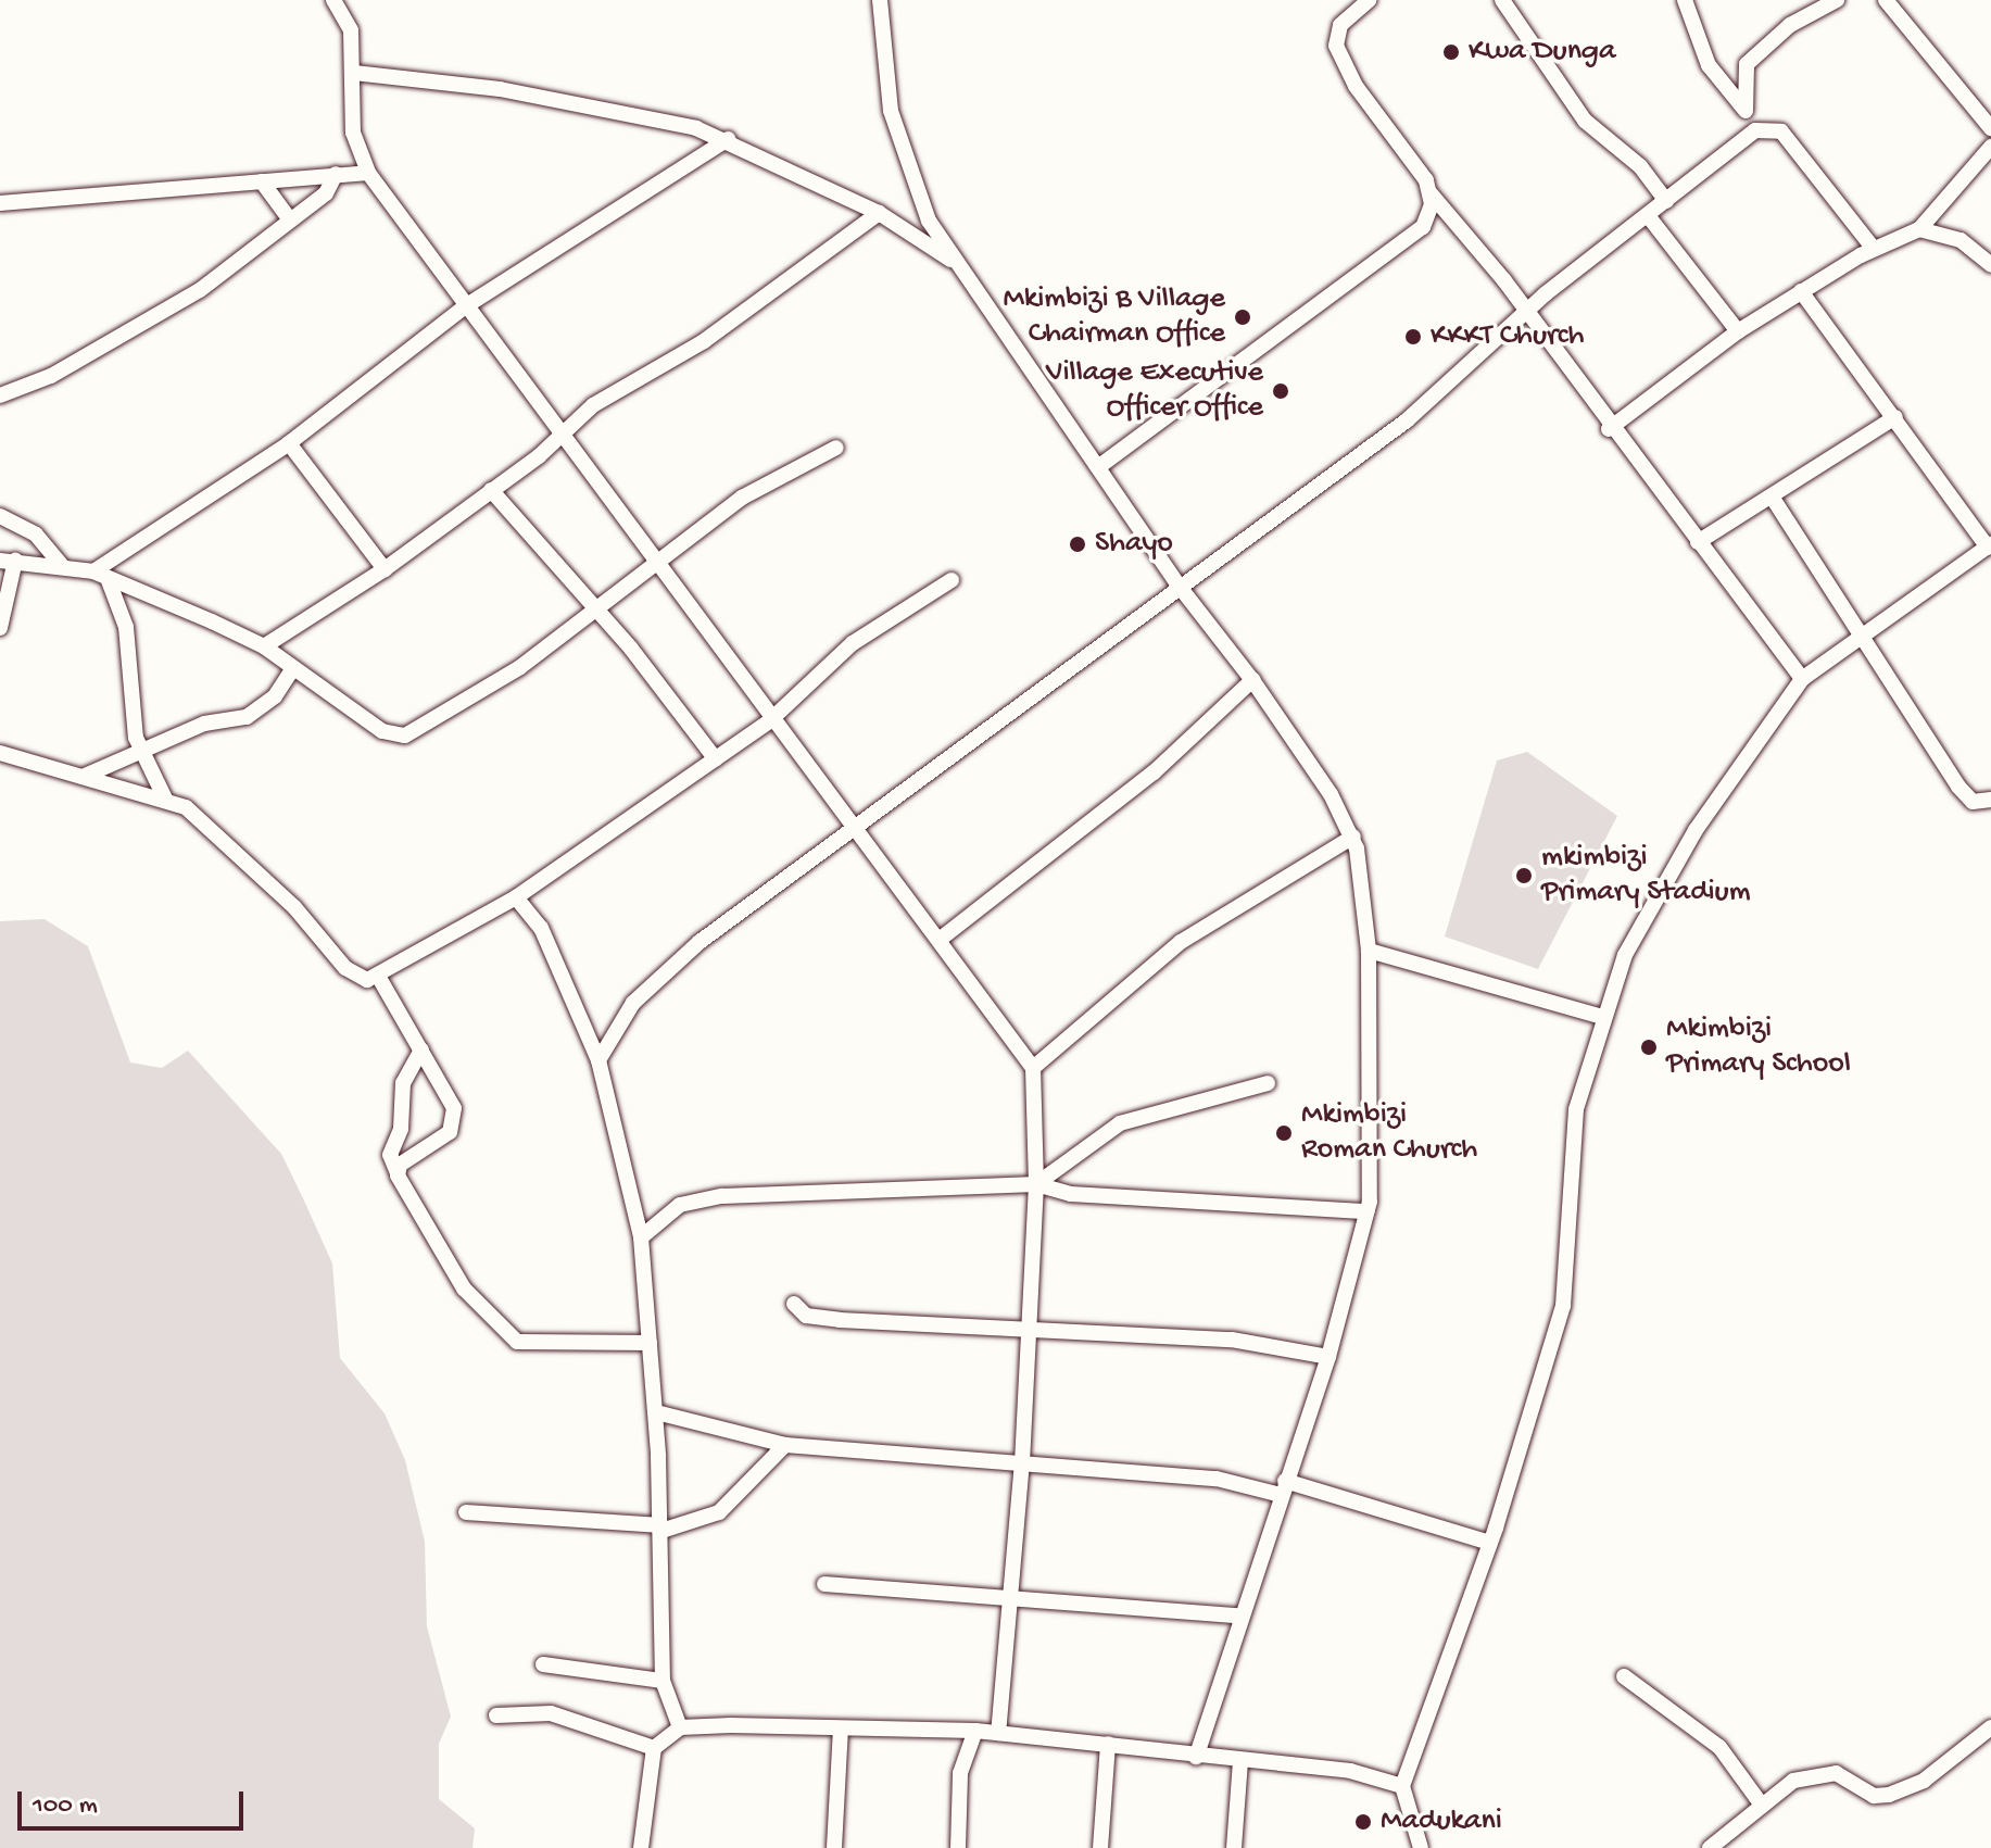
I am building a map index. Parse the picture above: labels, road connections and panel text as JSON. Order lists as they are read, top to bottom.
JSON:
{
  "places": [
    "Kwa Dunga",
    "Mkimbizi B Village Chairman Office",
    "KKKT Church",
    "Village Executive Officer Office",
    "Shayo",
    "mkimbizi Primary Stadium",
    "Mkimbizi Primary School",
    "Mkimbizi Roman Church",
    "Madukani"
  ],
  "scale_bar": "100 m"
}
